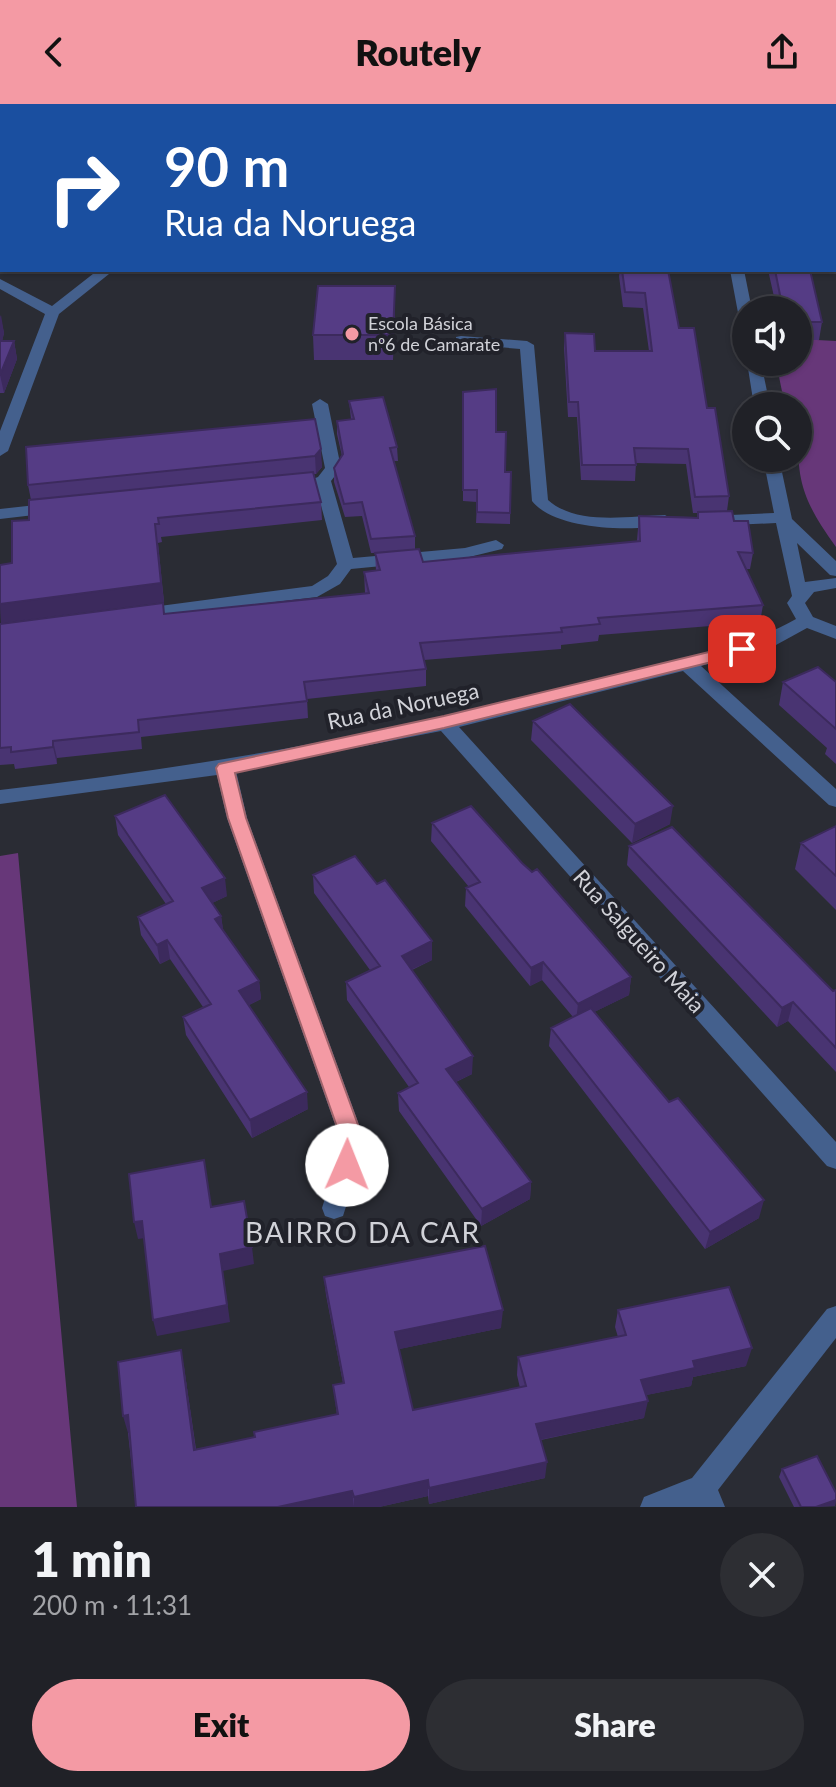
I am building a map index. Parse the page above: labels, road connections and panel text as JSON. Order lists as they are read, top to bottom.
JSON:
{
  "streets": {
    "street": ["Rua da Noruega", "Rua Salgueiro Maia"]
  },
  "crossings": [
    ["Rua da Noruega", "Rua Salgueiro Maia"]
  ],
  "districts": ["BAIRRO DA CAR"],
  "places": ["Escola Básica nº6 de Camarate"],
  "page": {
    "header": "Routely",
    "turn": ["90 m", "Rua da Noruega"],
    "heading": ["1 min", "200 m · 11:31"],
    "buttons": ["Exit", "Share"]
  }
}
